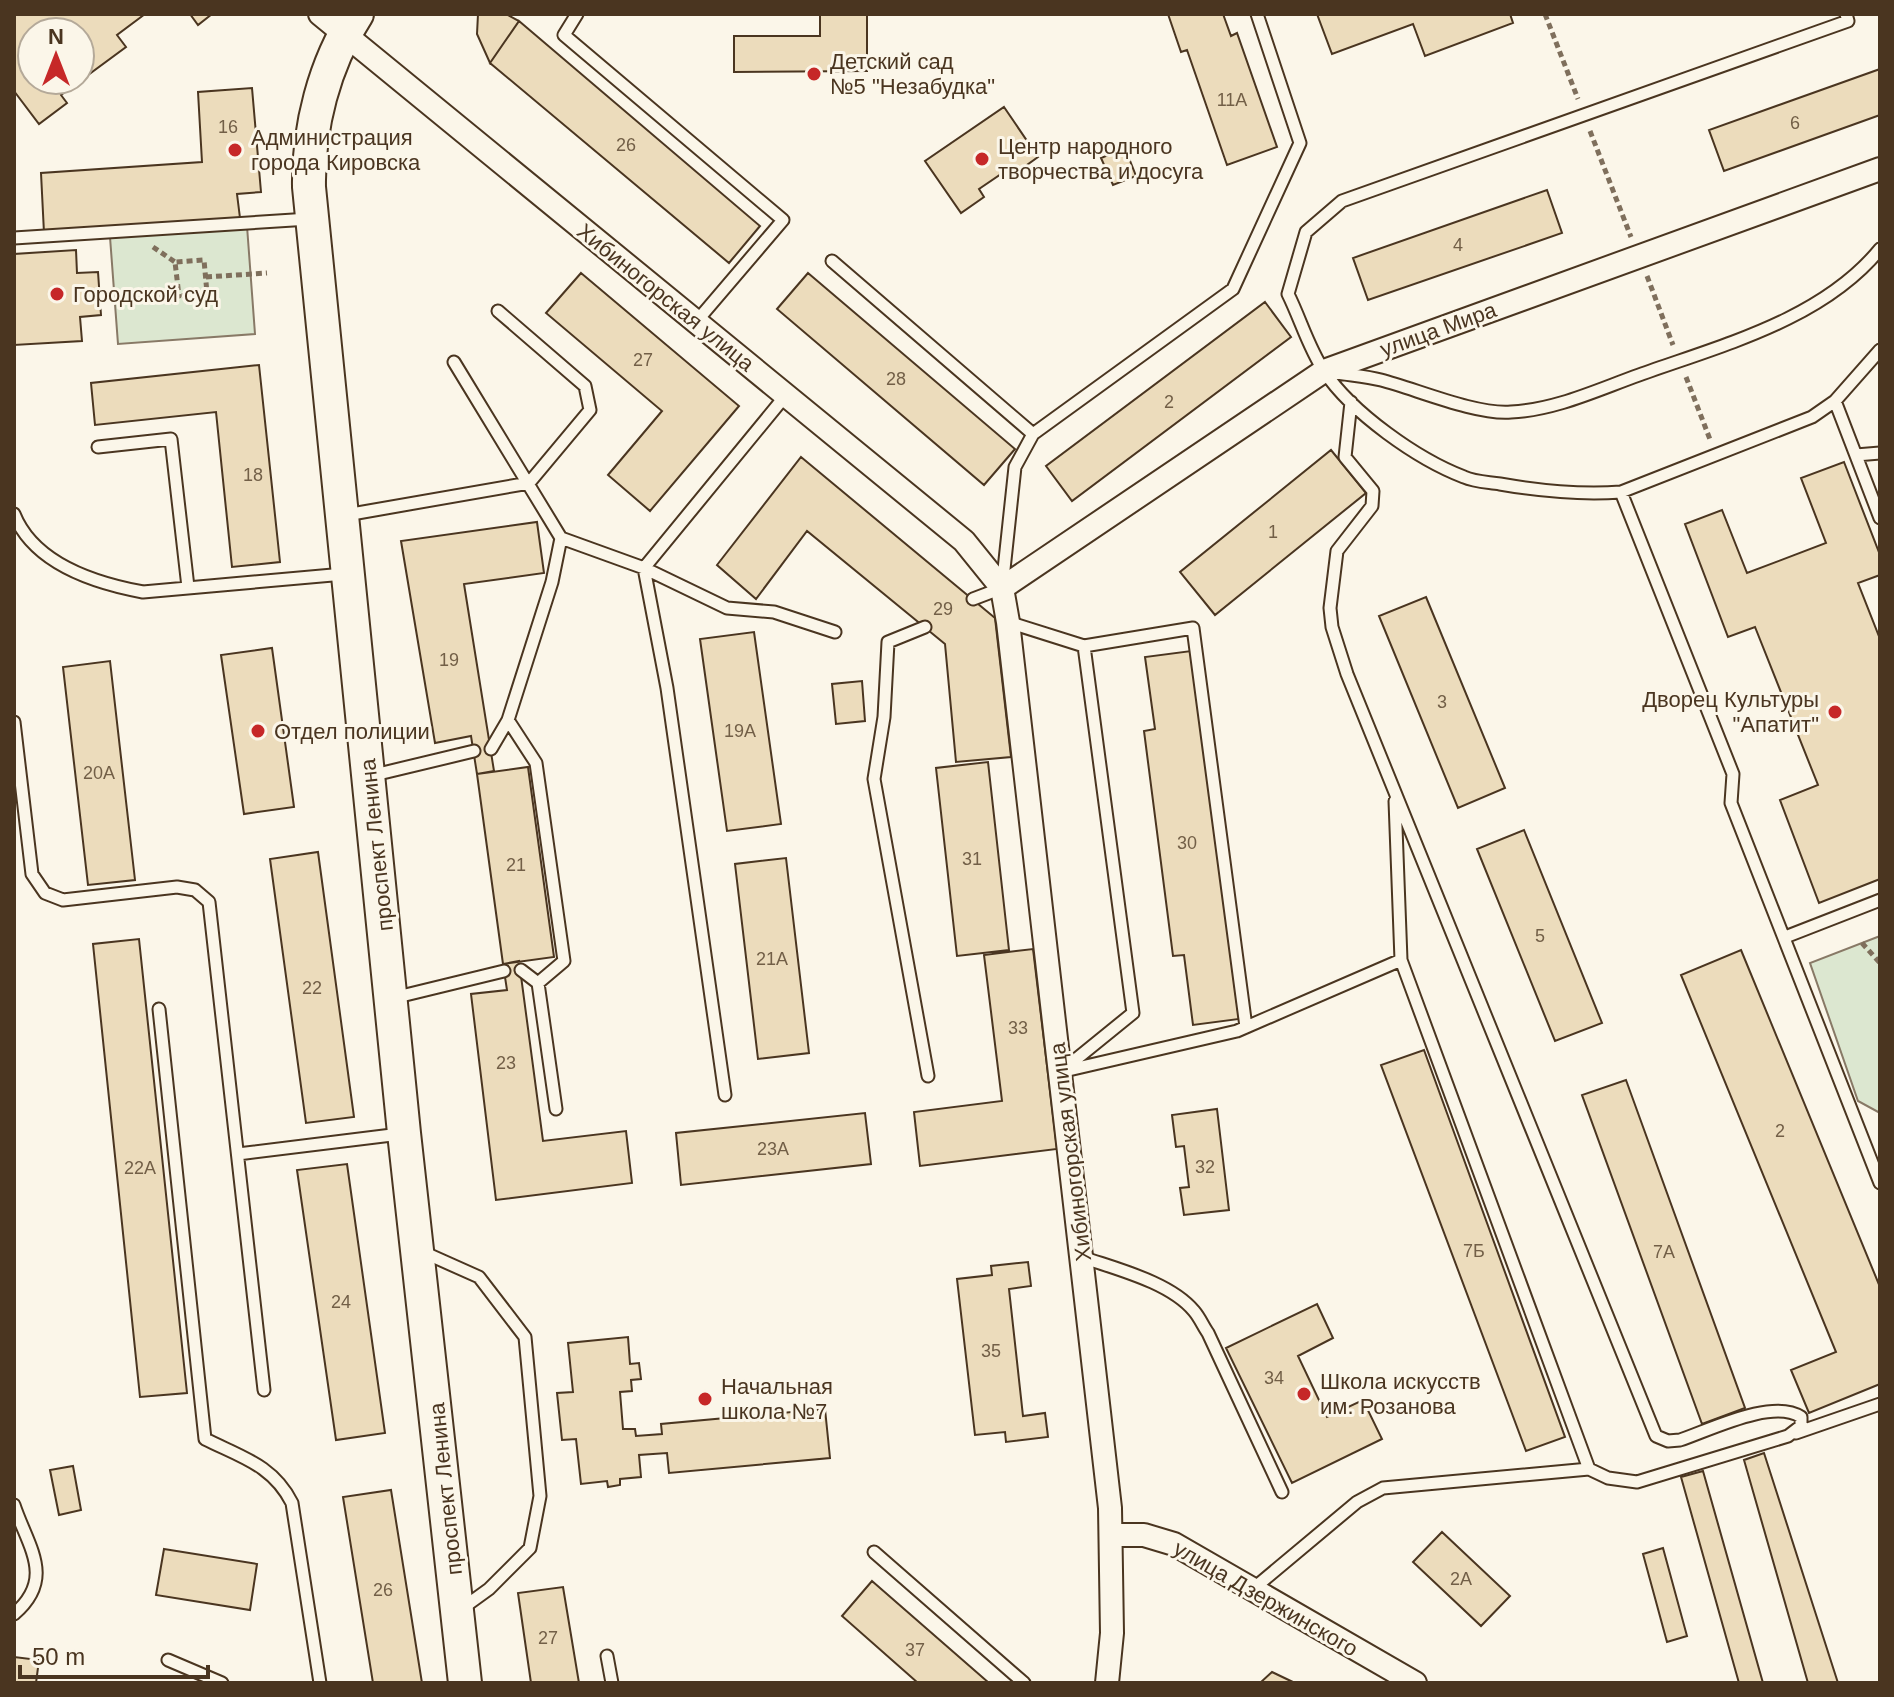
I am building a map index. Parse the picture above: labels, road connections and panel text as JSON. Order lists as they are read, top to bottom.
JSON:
{
  "streets": {
    "main road": ["проспект Ленина"],
    "street": ["Хибиногорская улица", "улица Мира", "улица Дзержинского"]
  },
  "crossings": [
    ["Хибиногорская улица", "улица Мира"],
    ["Хибиногорская улица", "проспект Ленина"],
    ["Хибиногорская улица", "улица Дзержинского"]
  ],
  "places": [
    "Детский сад №5 \"Незабудка\"",
    "Администрация города Кировска",
    "Центр народного творчества и досуга",
    "Городской суд",
    "Дворец Культуры \"Апатит\"",
    "Отдел полиции",
    "Школа искусств им. Розанова",
    "Начальная школа №7"
  ],
  "house_numbers": [
    "11А",
    "6",
    "16",
    "26",
    "4",
    "27",
    "28",
    "2",
    "18",
    "1",
    "29",
    "19",
    "3",
    "19А",
    "20А",
    "30",
    "31",
    "21",
    "5",
    "21А",
    "22",
    "33",
    "23",
    "2",
    "23А",
    "32",
    "22А",
    "7Б",
    "7А",
    "24",
    "35",
    "34",
    "2А",
    "26",
    "27",
    "37"
  ],
  "scale_bar": "50 m",
  "north": "top"
}
